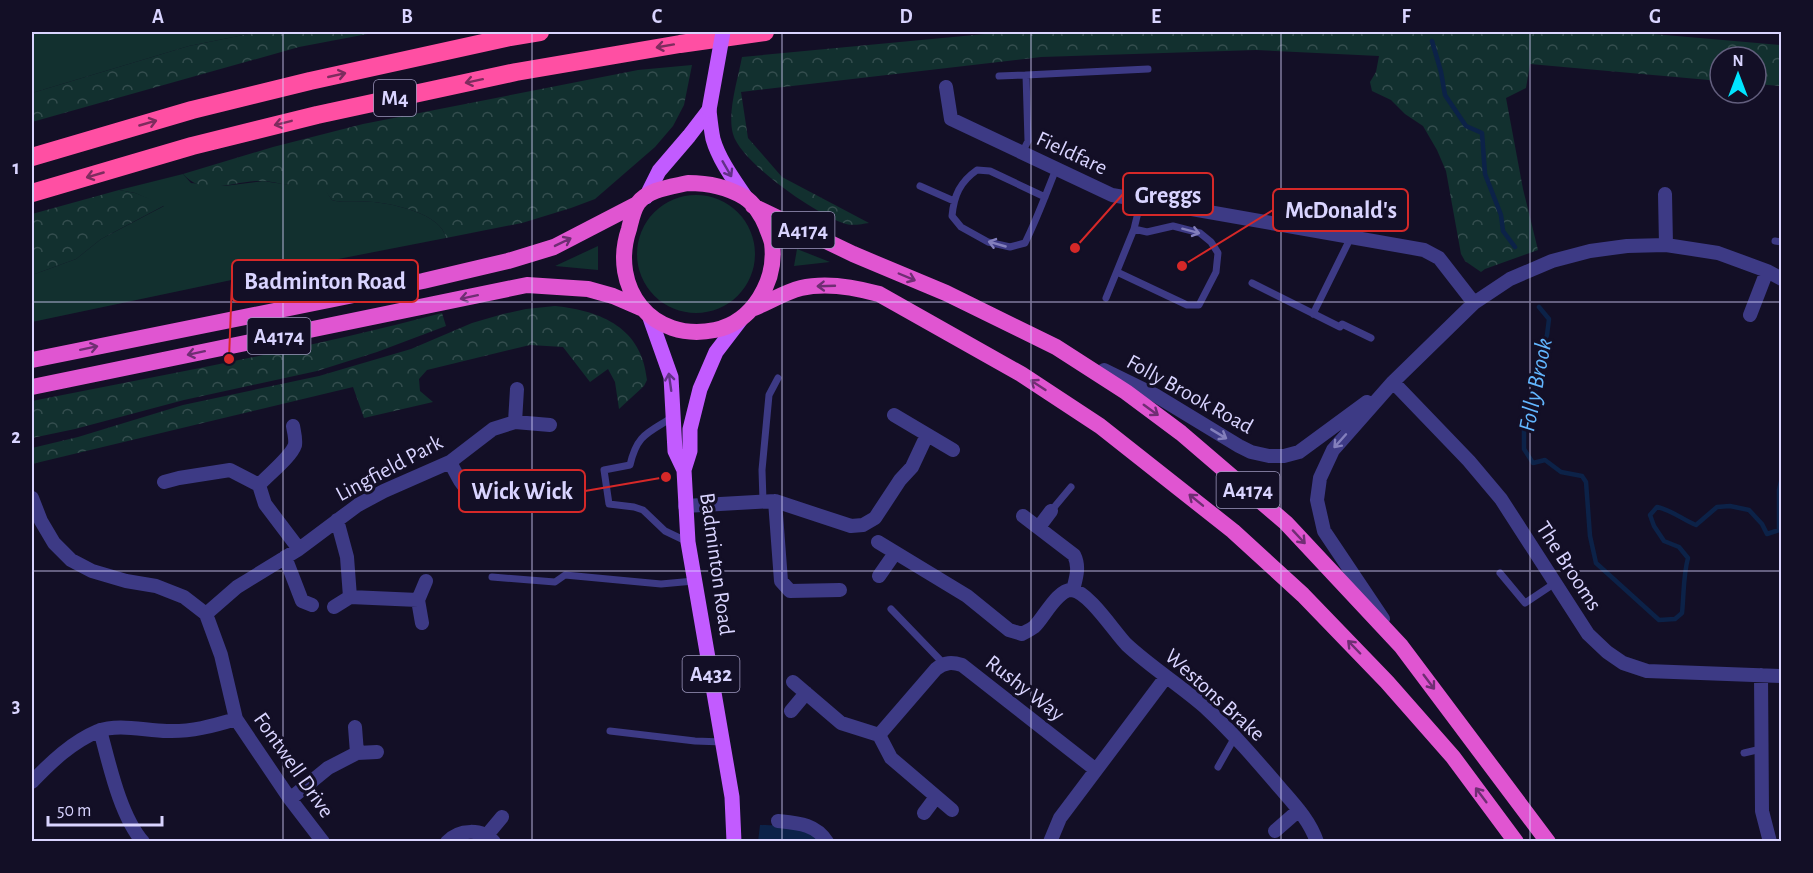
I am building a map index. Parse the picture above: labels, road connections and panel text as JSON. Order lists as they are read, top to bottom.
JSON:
{
  "streets": {
    "highway": ["M4", "A4174"],
    "main road": ["Badminton Road", "A432"],
    "street": [
      "Fieldfare",
      "Folly Brook Road",
      "Lingfield Park",
      "The Brooms",
      "Rushy Way",
      "Westons Brake",
      "Fontwell Drive"
    ]
  },
  "crossings": [
    ["Fieldfare", "Folly Brook Road"],
    ["A4174", "Folly Brook Road"],
    ["A4174", "Badminton Road"],
    ["Folly Brook Road", "The Brooms"],
    ["Lingfield Park", "Fontwell Drive"]
  ],
  "water": ["Folly Brook"],
  "places": [
    "Greggs",
    "McDonald's",
    "Badminton Road",
    "Wick Wick"
  ],
  "scale_bar": "50 m",
  "north": "top",
  "grid": {
    "columns": [
      "A",
      "B",
      "C",
      "D",
      "E",
      "F",
      "G"
    ],
    "rows": ["1", "2", "3"]
  }
}
